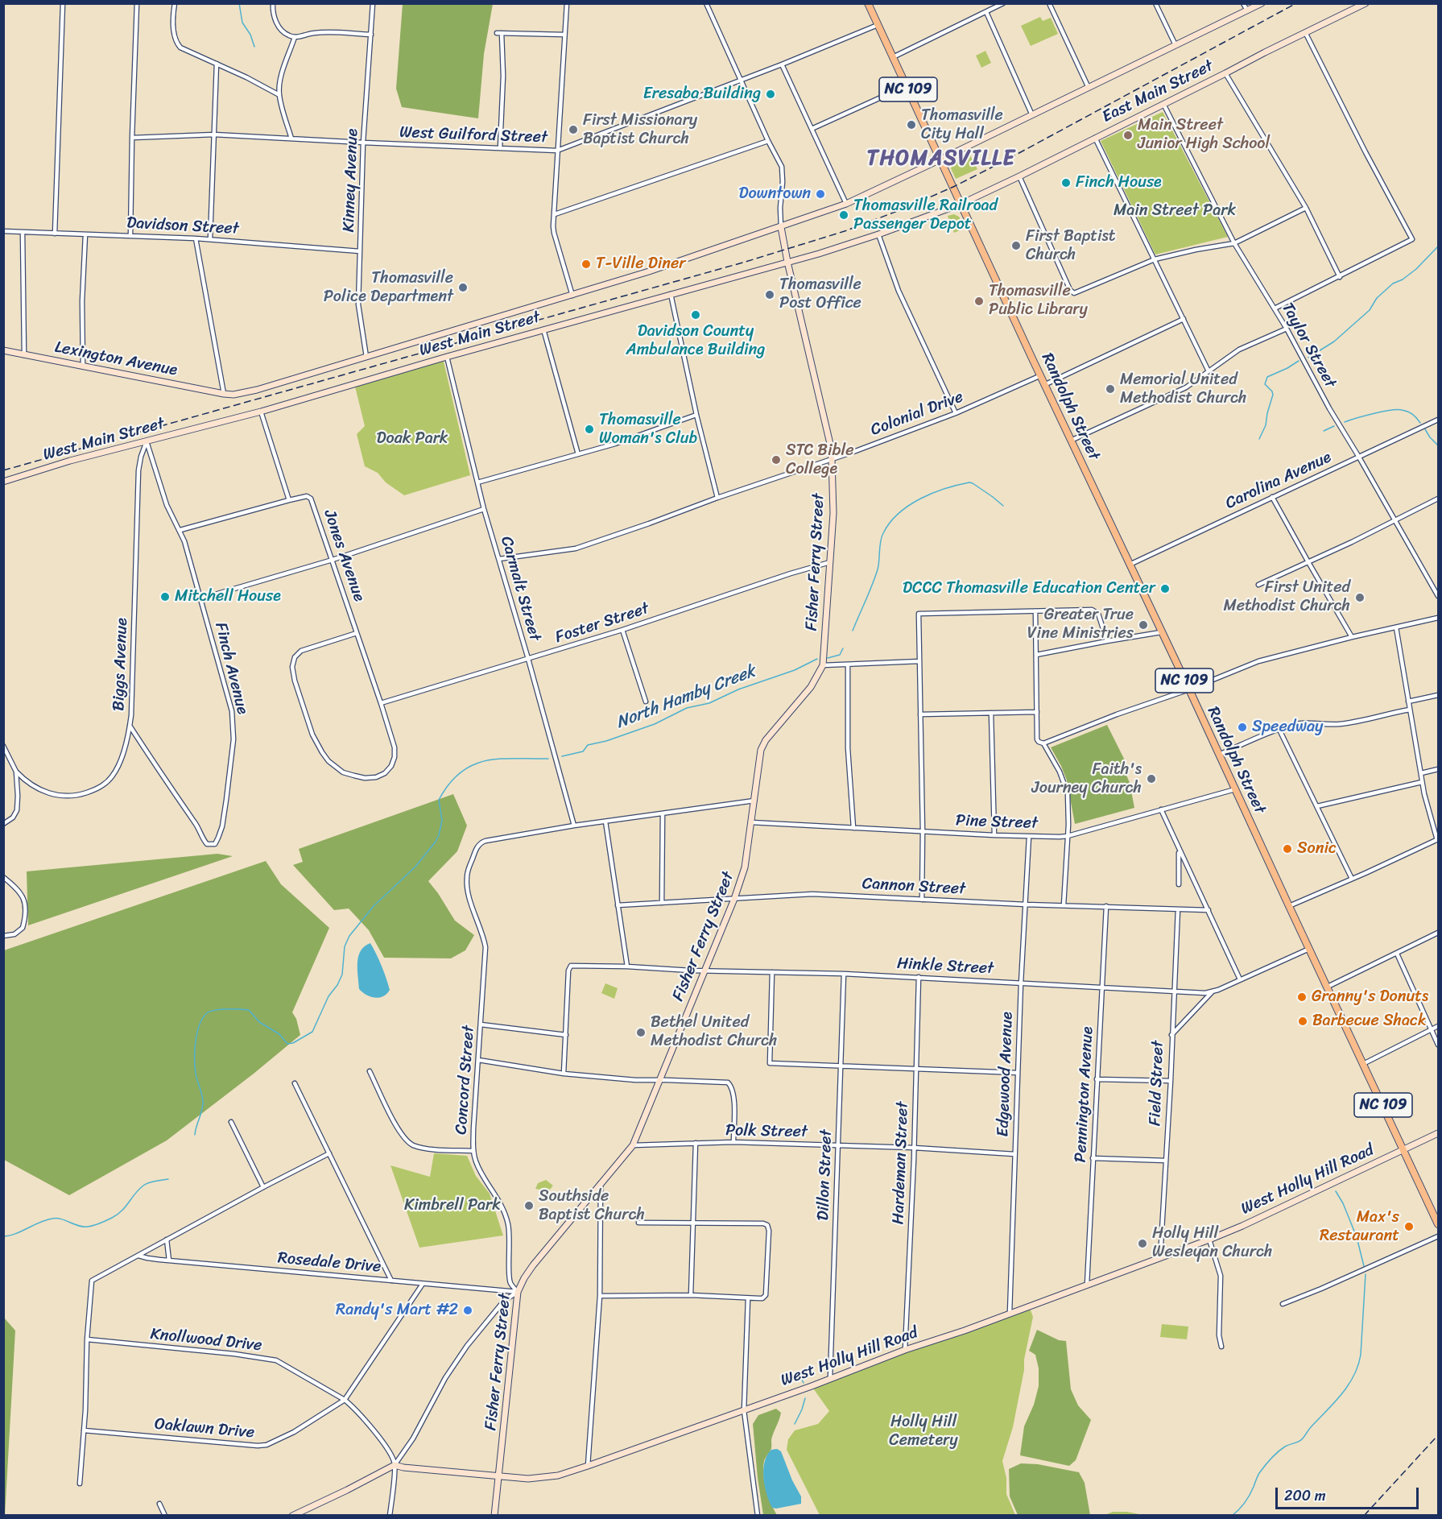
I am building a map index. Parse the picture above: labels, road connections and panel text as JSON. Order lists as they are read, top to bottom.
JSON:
{
  "streets": {
    "main road": ["NC 109", "Randolph Street"],
    "street": [
      "East Main Street",
      "West Guilford Street",
      "Kinney Avenue",
      "Davidson Street",
      "West Main Street",
      "Taylor Street",
      "Lexington Avenue",
      "Colonial Drive",
      "Carolina Avenue",
      "Jones Avenue",
      "Fisher Ferry Street",
      "Carmalt Street",
      "Foster Street",
      "Biggs Avenue",
      "Finch Avenue",
      "Pine Street",
      "Cannon Street",
      "Hinkle Street",
      "Edgewood Avenue",
      "Concord Street",
      "Field Street",
      "Pennington Avenue",
      "Polk Street",
      "Hardeman Street",
      "Dillon Street",
      "West Holly Hill Road",
      "Rosedale Drive",
      "Knollwood Drive",
      "Oaklawn Drive"
    ]
  },
  "crossings": [
    ["NC 109", "East Main Street"],
    ["NC 109", "West Guilford Street"],
    ["NC 109", "West Main Street"],
    ["NC 109", "Randolph Street"],
    ["East Main Street", "West Main Street"],
    ["East Main Street", "Taylor Street"],
    ["East Main Street", "Randolph Street"],
    ["West Guilford Street", "Kinney Avenue"],
    ["Kinney Avenue", "Davidson Street"],
    ["Kinney Avenue", "West Main Street"],
    ["West Main Street", "Lexington Avenue"],
    ["West Main Street", "Randolph Street"],
    ["West Main Street", "Fisher Ferry Street"],
    ["West Main Street", "Carmalt Street"],
    ["West Main Street", "Biggs Avenue"],
    ["West Main Street", "Finch Avenue"],
    ["Taylor Street", "Carolina Avenue"],
    ["Randolph Street", "Colonial Drive"],
    ["Randolph Street", "Carolina Avenue"],
    ["Randolph Street", "Pine Street"],
    ["Randolph Street", "Hinkle Street"],
    ["Randolph Street", "West Holly Hill Road"],
    ["Colonial Drive", "Fisher Ferry Street"],
    ["Colonial Drive", "Carmalt Street"],
    ["Jones Avenue", "Foster Street"],
    ["Fisher Ferry Street", "Foster Street"],
    ["Fisher Ferry Street", "Pine Street"],
    ["Fisher Ferry Street", "Cannon Street"],
    ["Fisher Ferry Street", "Hinkle Street"],
    ["Fisher Ferry Street", "Concord Street"],
    ["Fisher Ferry Street", "Polk Street"],
    ["Fisher Ferry Street", "West Holly Hill Road"],
    ["Fisher Ferry Street", "Rosedale Drive"],
    ["Carmalt Street", "Foster Street"],
    ["Carmalt Street", "Concord Street"],
    ["Biggs Avenue", "Finch Avenue"],
    ["Pine Street", "Edgewood Avenue"],
    ["Cannon Street", "Edgewood Avenue"],
    ["Cannon Street", "Field Street"],
    ["Cannon Street", "Pennington Avenue"],
    ["Hinkle Street", "Edgewood Avenue"],
    ["Hinkle Street", "Field Street"],
    ["Hinkle Street", "Pennington Avenue"],
    ["Hinkle Street", "Hardeman Street"],
    ["Hinkle Street", "Dillon Street"],
    ["Edgewood Avenue", "Polk Street"],
    ["Edgewood Avenue", "West Holly Hill Road"],
    ["Concord Street", "Rosedale Drive"],
    ["Field Street", "West Holly Hill Road"],
    ["Pennington Avenue", "West Holly Hill Road"],
    ["Polk Street", "Hardeman Street"],
    ["Polk Street", "Dillon Street"],
    ["Hardeman Street", "West Holly Hill Road"],
    ["Dillon Street", "West Holly Hill Road"],
    ["West Holly Hill Road", "Knollwood Drive"],
    ["Rosedale Drive", "Oaklawn Drive"],
    ["Knollwood Drive", "Oaklawn Drive"]
  ],
  "districts": ["THOMASVILLE"],
  "water": ["North Hamby Creek"],
  "parks": [
    "Main Street Park",
    "Doak Park",
    "Kimbrell Park",
    "Holly Hill Cemetery"
  ],
  "places": [
    "Eresaba Building",
    "Thomasville City Hall",
    "First Missionary Baptist Church",
    "Main Street Junior High School",
    "Finch House",
    "Downtown",
    "Thomasville Railroad Passenger Depot",
    "First Baptist Church",
    "T-Ville Diner",
    "Thomasville Police Department",
    "Thomasville Post Office",
    "Thomasville Public Library",
    "Davidson County Ambulance Building",
    "Memorial United Methodist Church",
    "Thomasville Woman's Club",
    "STC Bible College",
    "DCCC Thomasville Education Center",
    "Mitchell House",
    "First United Methodist Church",
    "Greater True Vine Ministries",
    "Speedway",
    "Faith's Journey Church",
    "Sonic",
    "Granny's Donuts",
    "Barbecue Shack",
    "Bethel United Methodist Church",
    "Southside Baptist Church",
    "Max's Restaurant",
    "Holly Hill Wesleyan Church",
    "Randy's Mart #2"
  ],
  "scale_bar": "200 m"
}
